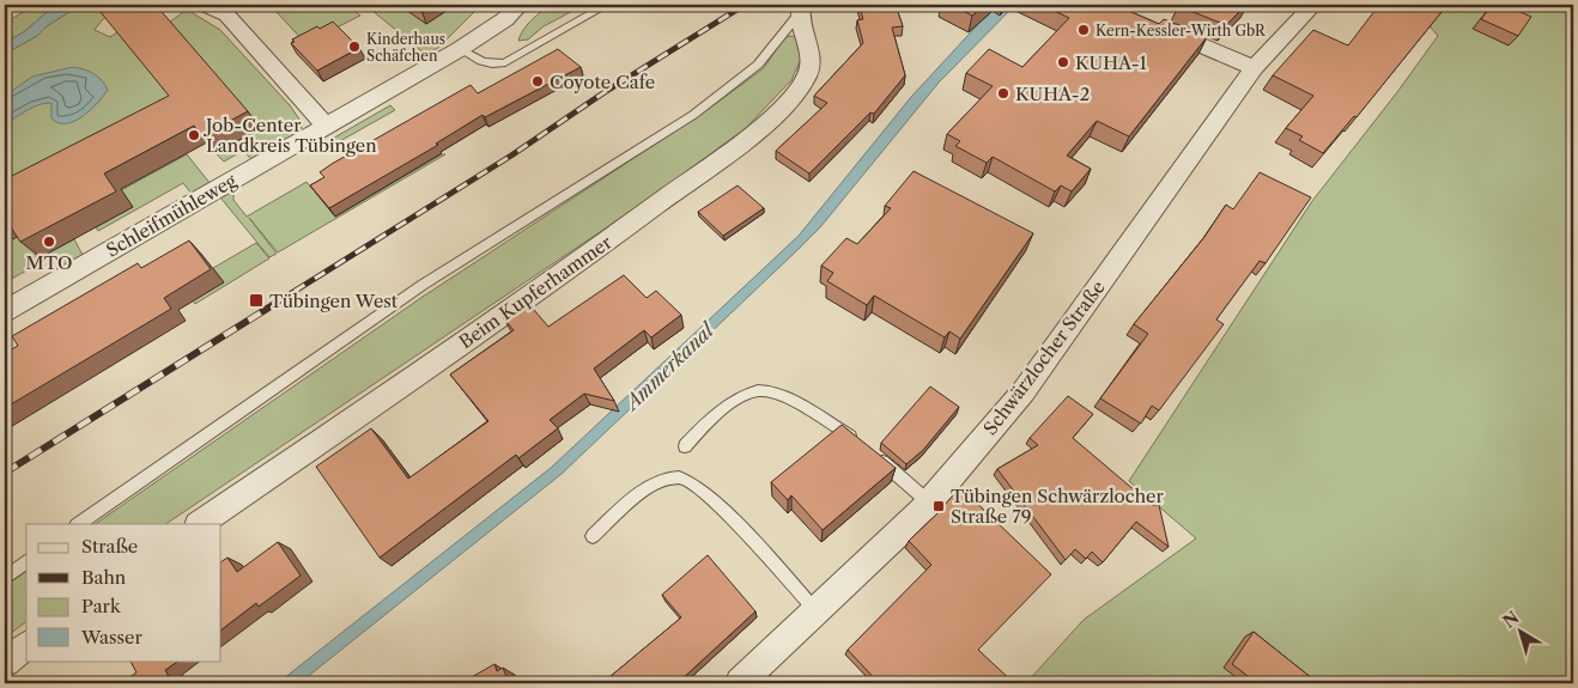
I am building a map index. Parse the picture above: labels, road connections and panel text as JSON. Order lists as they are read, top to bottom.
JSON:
{
  "streets": {
    "street": ["Schleifmühleweg", "Beim Kupferhammer", "Schwärzlocher Straße"]
  },
  "water": ["Ammerkanal"],
  "places": {
    "other": [
      "Kern-Kessler-Wirth GbR",
      "Kinderhaus Schäfchen",
      "KUHA-1",
      "Coyote Cafe",
      "KUHA-2",
      "Job-Center Landkreis Tübingen",
      "MTO"
    ],
    "transit": ["Tübingen West", "Tübingen Schwärzlocher Straße 79"]
  },
  "legend": [
    "Straße",
    "Bahn",
    "Park",
    "Wasser"
  ],
  "north": "top left"
}
